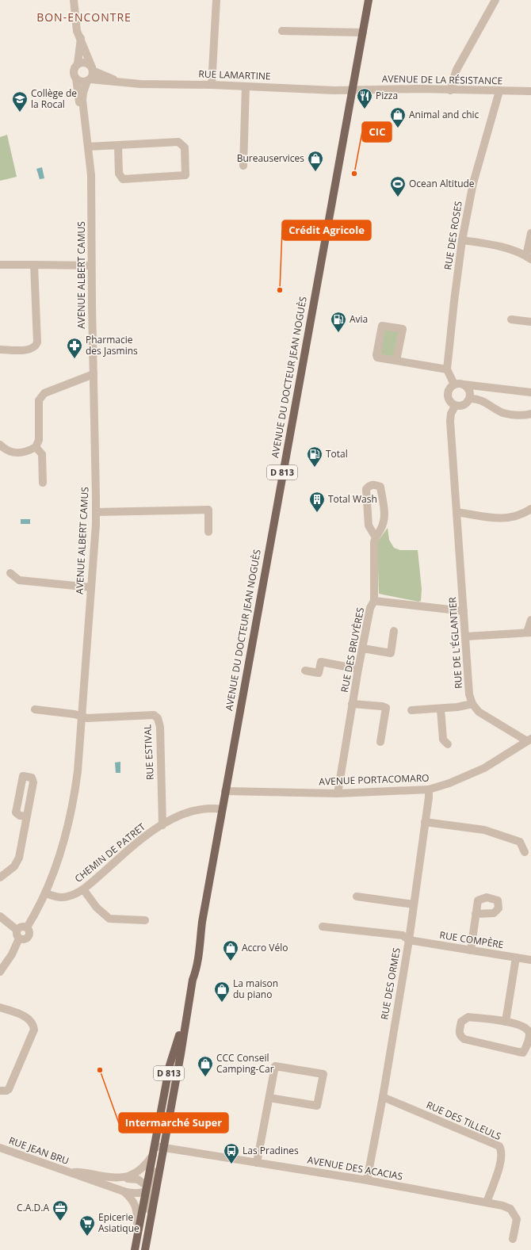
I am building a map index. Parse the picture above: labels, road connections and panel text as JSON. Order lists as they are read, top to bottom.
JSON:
{
  "streets": {
    "main road": ["AVENUE DU DOCTEUR JEAN NOGUÈS", "D 813"],
    "street": [
      "RUE LAMARTINE",
      "AVENUE DE LA RÉSISTANCE",
      "RUE DES ROSES",
      "AVENUE ALBERT CAMUS",
      "RUE DE L'ÉGLANTIER",
      "RUE DES BRUYÈRES",
      "RUE ESTIVAL",
      "AVENUE PORTACOMARO",
      "CHEMIN DE PATRET",
      "RUE COMPÈRE",
      "RUE DES ORMES",
      "RUE DES TILLEULS",
      "RUE JEAN BRU",
      "AVENUE DES ACACIAS"
    ]
  },
  "crossings": [
    ["RUE LAMARTINE", "AVENUE DE LA RÉSISTANCE"],
    ["RUE LAMARTINE", "AVENUE ALBERT CAMUS"],
    ["RUE LAMARTINE", "AVENUE DU DOCTEUR JEAN NOGUÈS"],
    ["AVENUE DE LA RÉSISTANCE", "RUE DES ROSES"],
    ["AVENUE DE LA RÉSISTANCE", "AVENUE DU DOCTEUR JEAN NOGUÈS"],
    ["AVENUE ALBERT CAMUS", "RUE ESTIVAL"],
    ["AVENUE ALBERT CAMUS", "CHEMIN DE PATRET"],
    ["AVENUE DU DOCTEUR JEAN NOGUÈS", "AVENUE PORTACOMARO"],
    ["AVENUE DU DOCTEUR JEAN NOGUÈS", "CHEMIN DE PATRET"],
    ["AVENUE DU DOCTEUR JEAN NOGUÈS", "RUE JEAN BRU"],
    ["AVENUE DU DOCTEUR JEAN NOGUÈS", "AVENUE DES ACACIAS"],
    ["RUE DE L'ÉGLANTIER", "RUE DES BRUYÈRES"],
    ["RUE DES BRUYÈRES", "AVENUE PORTACOMARO"],
    ["RUE ESTIVAL", "CHEMIN DE PATRET"],
    ["AVENUE PORTACOMARO", "RUE DES ORMES"],
    ["RUE COMPÈRE", "RUE DES ORMES"],
    ["RUE DES ORMES", "RUE DES TILLEULS"],
    ["RUE DES ORMES", "AVENUE DES ACACIAS"],
    ["RUE DES TILLEULS", "AVENUE DES ACACIAS"]
  ],
  "districts": ["BON-ENCONTRE"],
  "places": {
    "restaurant": ["Pizza"],
    "school or university": ["Collège de la Rocal"],
    "shop": [
      "Animal and chic",
      "Bureauservices",
      "Accro Vélo",
      "La maison du piano",
      "CCC Conseil Camping-Car"
    ],
    "other": ["CIC", "Crédit Agricole", "Intermarché Super"],
    "sports": ["Ocean Altitude"],
    "fuel station": ["Avia", "Total"],
    "pharmacy": ["Pharmacie des Jasmins"],
    "building": ["Total Wash"],
    "bus stop": ["Las Pradines"],
    "office": ["C.A.D.A"],
    "supermarket": ["Epicerie Asiatique"]
  }
}
